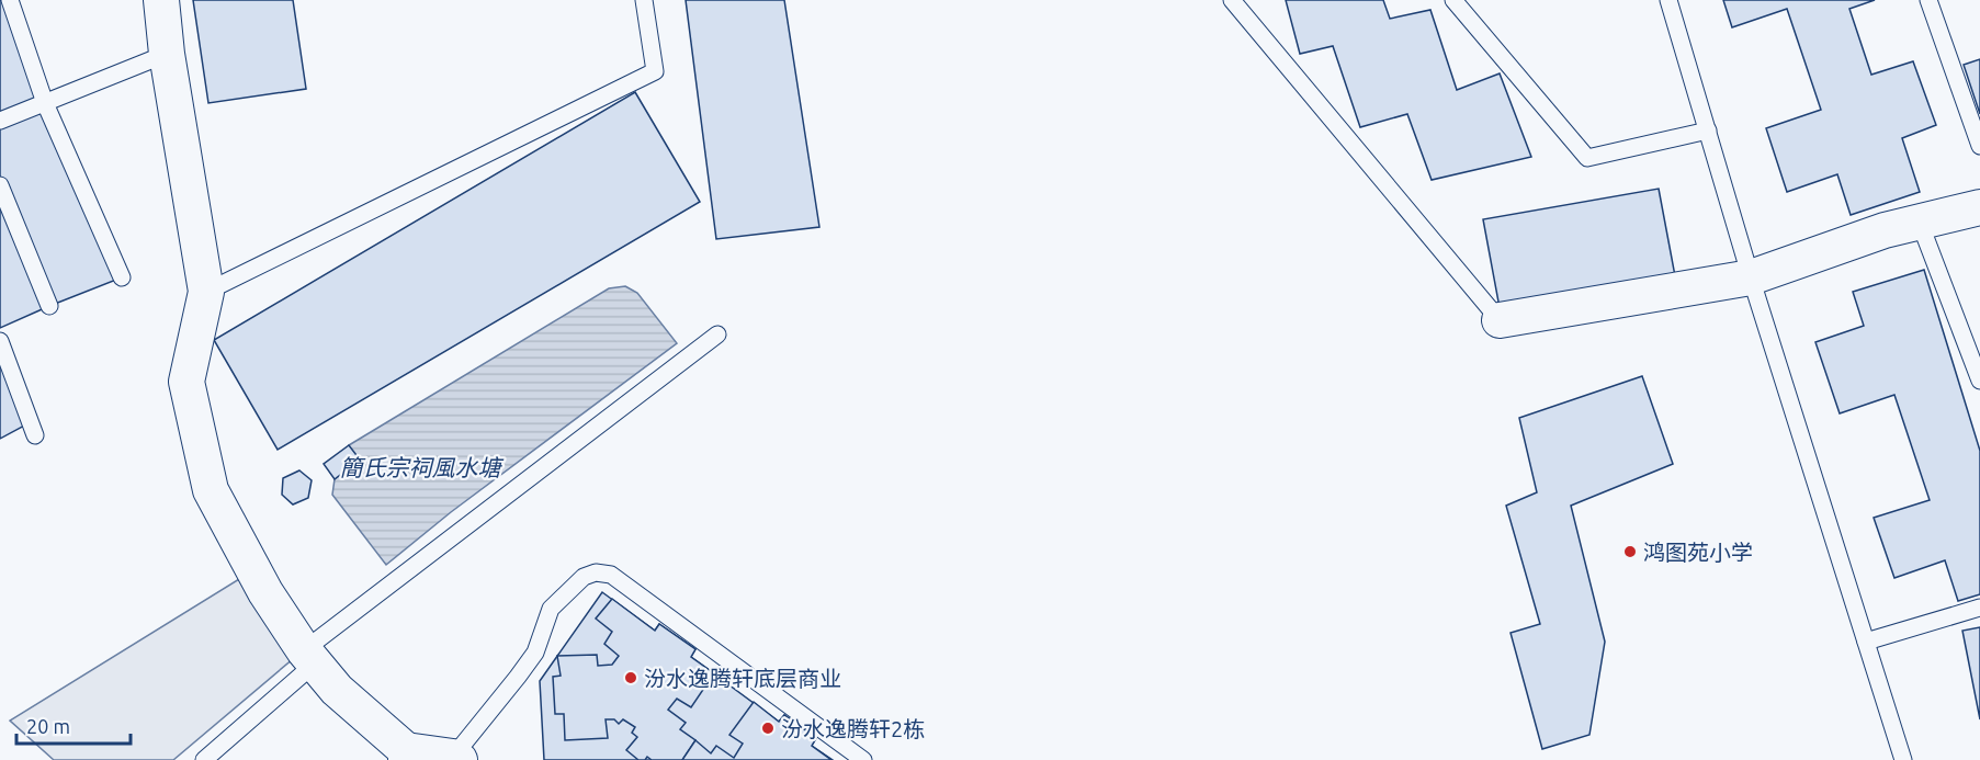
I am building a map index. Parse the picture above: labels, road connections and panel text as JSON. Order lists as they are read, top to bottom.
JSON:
{
  "water": ["簡氏宗祠風水塘"],
  "places": ["鸿图苑小学", "汾水逸腾轩底层商业", "汾水逸腾轩2栋"],
  "scale_bar": "20 m"
}
